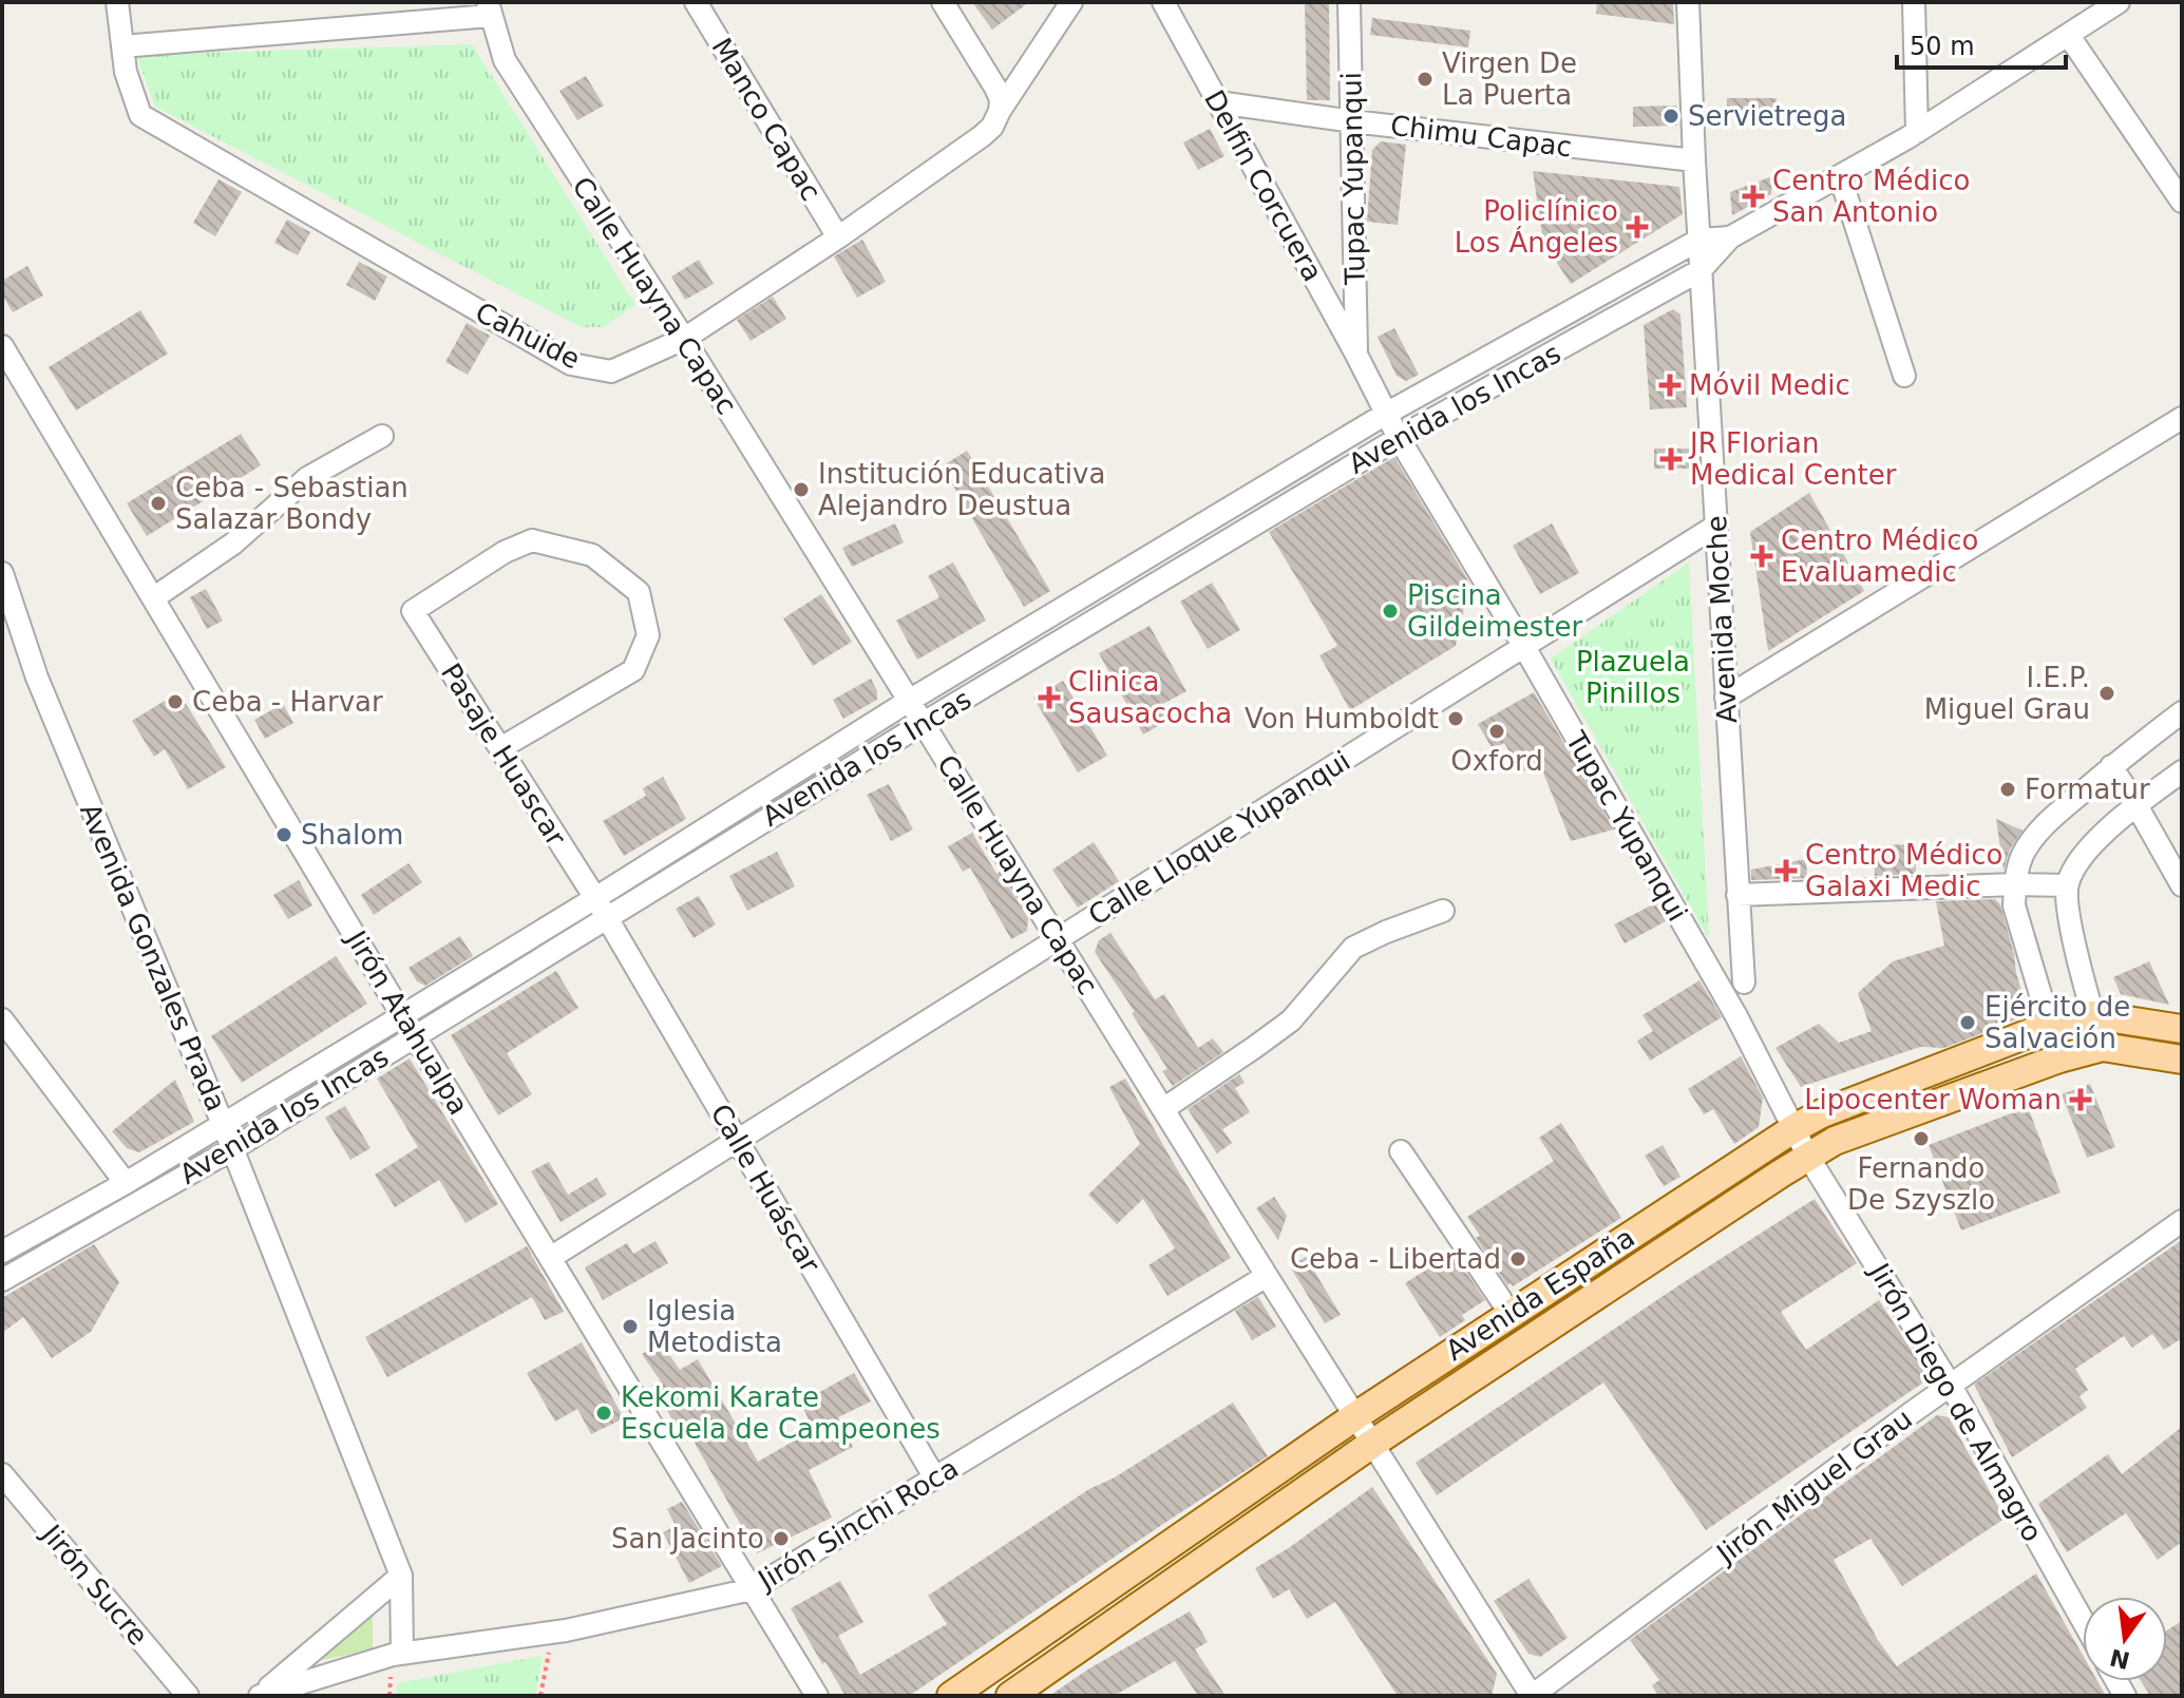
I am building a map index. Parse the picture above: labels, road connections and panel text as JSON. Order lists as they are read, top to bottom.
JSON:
{
  "streets": {
    "main road": ["Avenida España"],
    "street": [
      "Manco Capac",
      "Chimu Capac",
      "Tupac Yupanqui",
      "Delfin Corcuera",
      "Calle Huayna Capac",
      "Cahuide",
      "Avenida los Incas",
      "Avenida Moche",
      "Pasaje Huascar",
      "Calle Lloque Yupanqui",
      "Avenida Gonzales Prada",
      "Jirón Atahualpa",
      "Calle Huáscar",
      "Jirón Diego de Almagro",
      "Jirón Miguel Grau",
      "Jirón Sinchi Roca",
      "Jirón Sucre"
    ]
  },
  "crossings": [
    ["Manco Capac", "Cahuide"],
    ["Chimu Capac", "Tupac Yupanqui"],
    ["Chimu Capac", "Delfin Corcuera"],
    ["Chimu Capac", "Avenida Moche"],
    ["Tupac Yupanqui", "Delfin Corcuera"],
    ["Tupac Yupanqui", "Avenida los Incas"],
    ["Tupac Yupanqui", "Calle Lloque Yupanqui"],
    ["Tupac Yupanqui", "Avenida España"],
    ["Tupac Yupanqui", "Jirón Diego de Almagro"],
    ["Delfin Corcuera", "Avenida los Incas"],
    ["Calle Huayna Capac", "Cahuide"],
    ["Calle Huayna Capac", "Avenida los Incas"],
    ["Calle Huayna Capac", "Calle Lloque Yupanqui"],
    ["Calle Huayna Capac", "Avenida España"],
    ["Calle Huayna Capac", "Jirón Miguel Grau"],
    ["Calle Huayna Capac", "Jirón Sinchi Roca"],
    ["Avenida los Incas", "Avenida Moche"],
    ["Avenida los Incas", "Pasaje Huascar"],
    ["Avenida los Incas", "Avenida Gonzales Prada"],
    ["Avenida los Incas", "Jirón Atahualpa"],
    ["Avenida los Incas", "Calle Huáscar"],
    ["Avenida Moche", "Calle Lloque Yupanqui"],
    ["Pasaje Huascar", "Calle Huáscar"],
    ["Calle Lloque Yupanqui", "Jirón Atahualpa"],
    ["Calle Lloque Yupanqui", "Calle Huáscar"],
    ["Avenida Gonzales Prada", "Jirón Sinchi Roca"],
    ["Jirón Atahualpa", "Jirón Sinchi Roca"],
    ["Calle Huáscar", "Jirón Sinchi Roca"],
    ["Avenida España", "Jirón Diego de Almagro"],
    ["Jirón Diego de Almagro", "Jirón Miguel Grau"]
  ],
  "parks": ["Plazuela Pinillos"],
  "places": {
    "other": [
      "Virgen De La Puerta",
      "Servietrega",
      "Institución Educativa Alejandro Deustua",
      "Ceba - Sebastian Salazar Bondy",
      "Piscina Gildeimester",
      "I.E.P. Miguel Grau",
      "Ceba - Harvar",
      "Von Humboldt",
      "Oxford",
      "Formatur",
      "Shalom",
      "Ejército de Salvación",
      "Fernando De Szyszlo",
      "Ceba - Libertad",
      "Iglesia Metodista",
      "Kekomi Karate Escuela de Campeones",
      "San Jacinto"
    ],
    "health": [
      "Centro Médico San Antonio",
      "Policlínico Los Ángeles",
      "Móvil Medic",
      "JR Florian Medical Center",
      "Centro Médico Evaluamedic",
      "Clinica Sausacocha",
      "Centro Médico Galaxi Medic",
      "Lipocenter Woman"
    ]
  },
  "scale_bar": "50 m",
  "north": "bottom"
}
